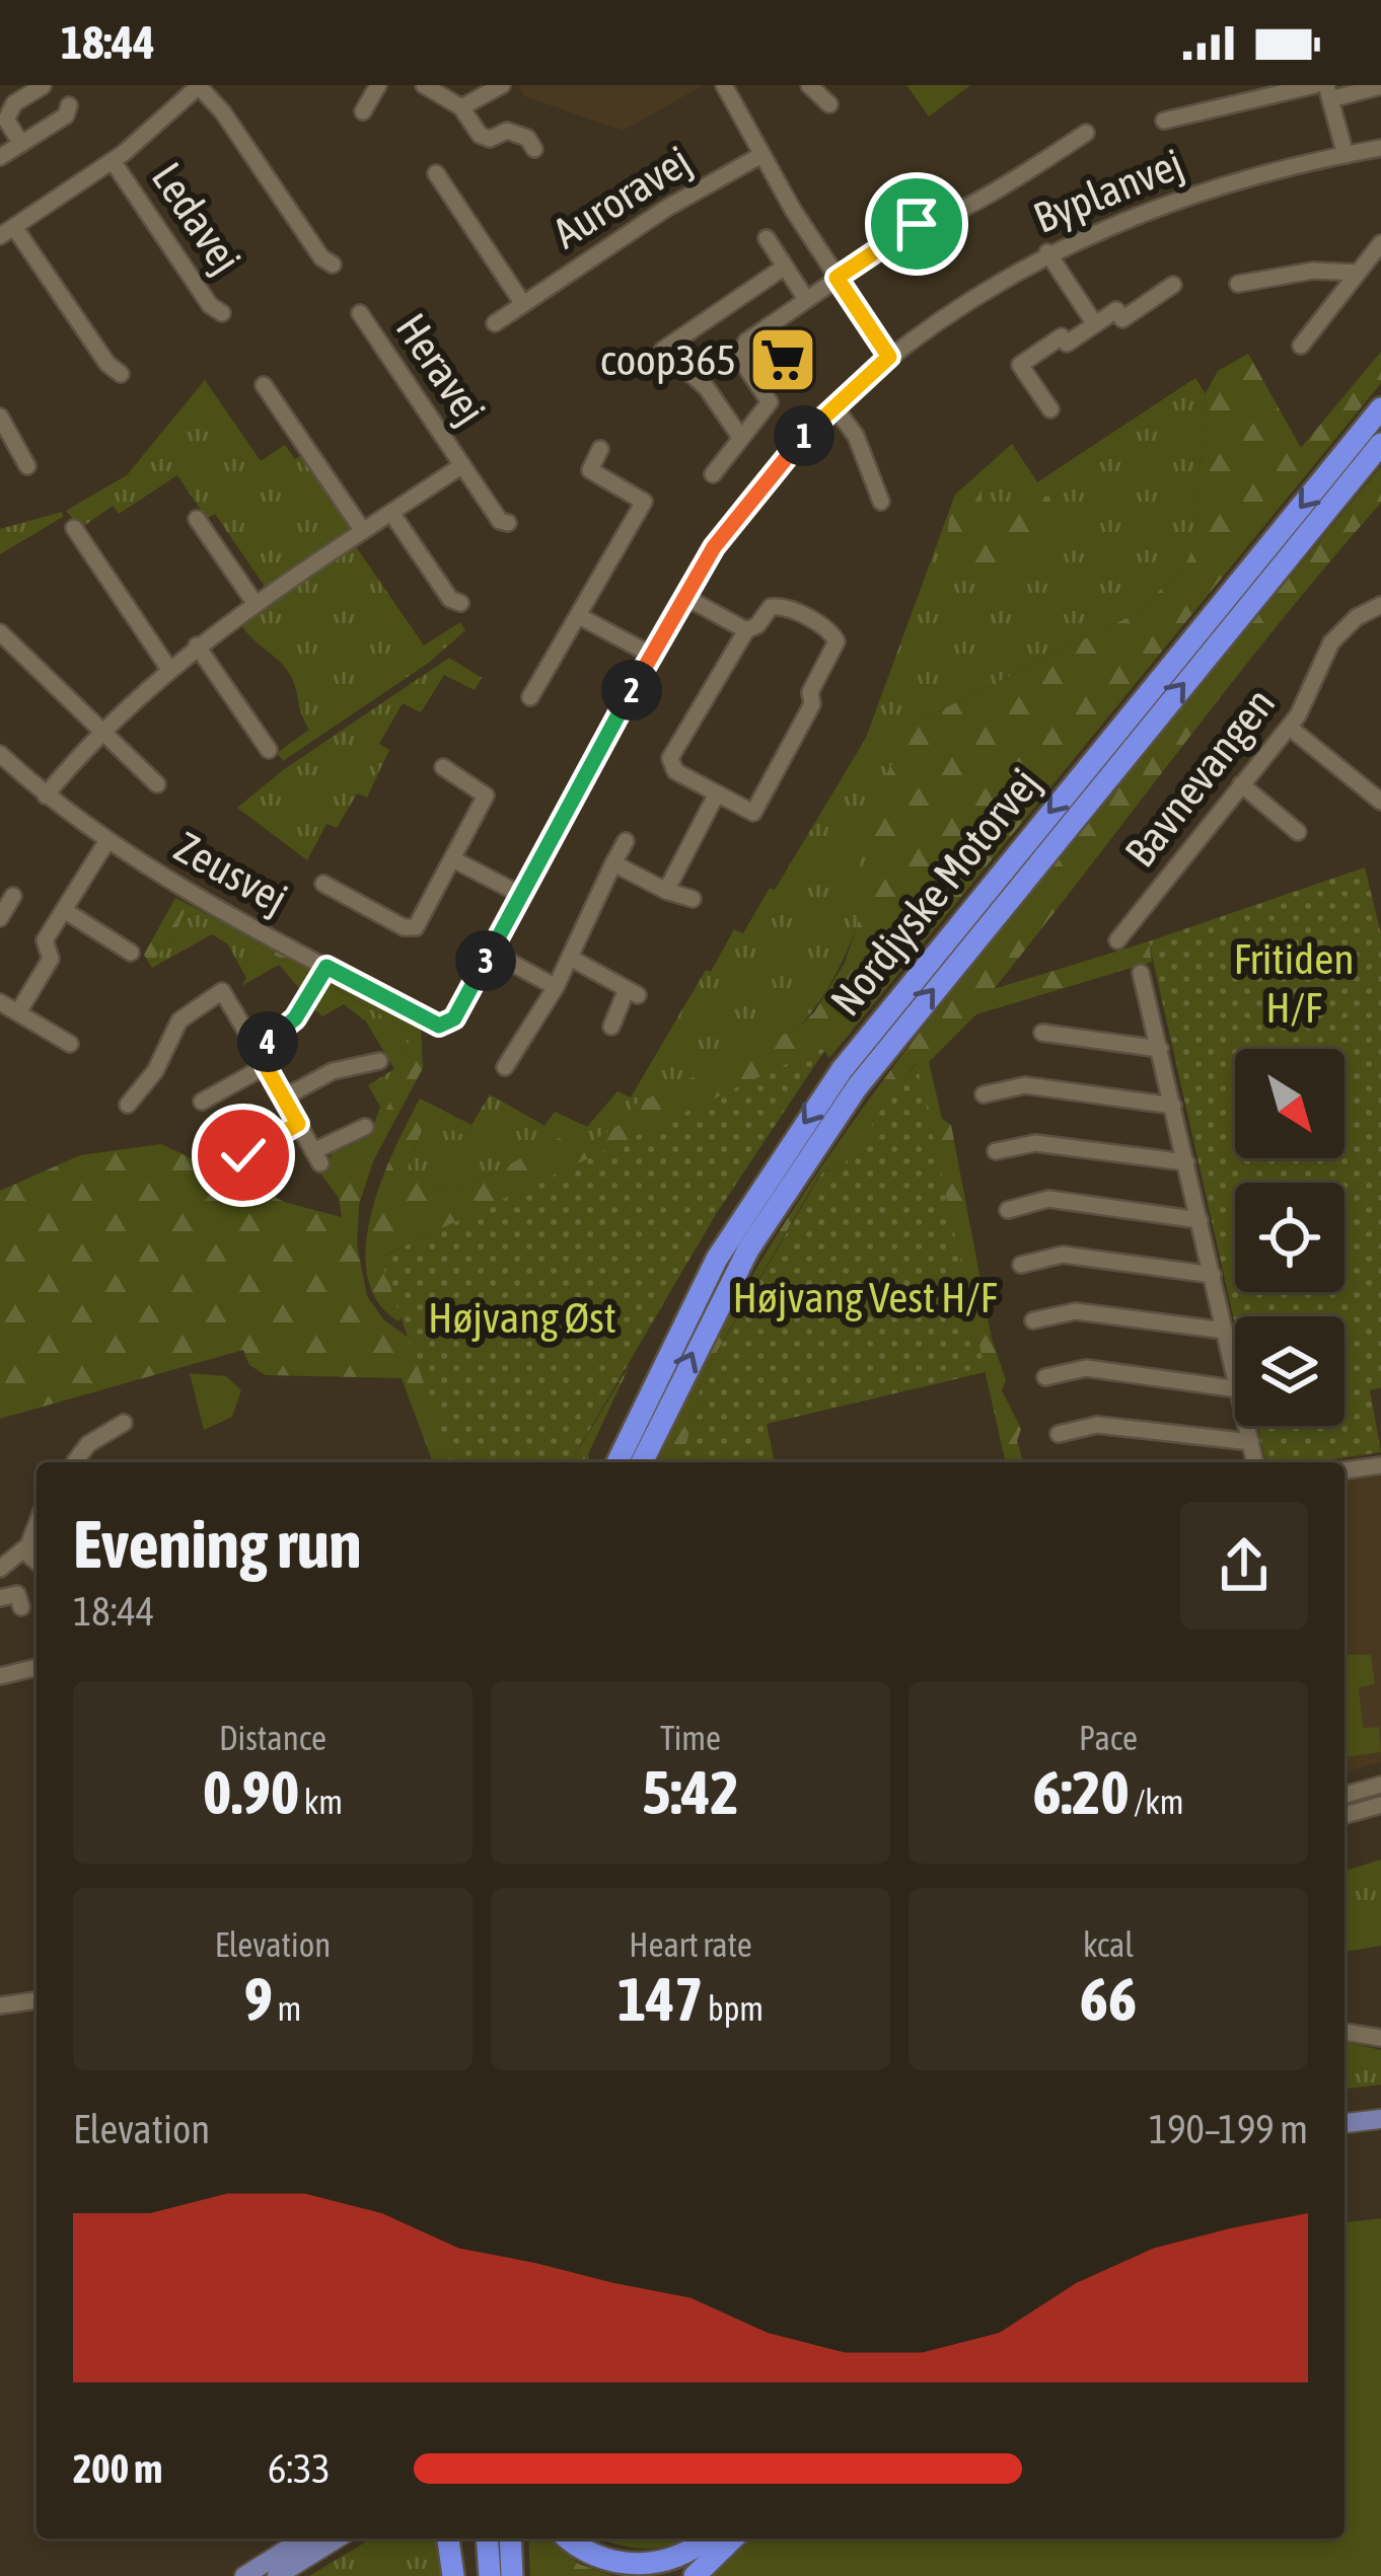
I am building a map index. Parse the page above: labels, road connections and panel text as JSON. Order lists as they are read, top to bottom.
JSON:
{
  "streets": {
    "highway": ["Nordjyske Motorvej"],
    "street": [
      "Byplanvej",
      "Auroravej",
      "Ledavej",
      "Heravej",
      "Bavnevangen",
      "Zeusvej"
    ]
  },
  "crossings": [
    ["Byplanvej", "Zeusvej"],
    ["Heravej", "Zeusvej"]
  ],
  "parks": ["Fritiden H/F", "Højvang Vest H/F", "Højvang Øst"],
  "places": {
    "supermarket": ["coop365"]
  },
  "north": "bottom right",
  "page": {
    "status": "18:44",
    "pins": [
      "1",
      "2",
      "3",
      "4"
    ],
    "heading": ["Evening run", "18:44"],
    "stats": [
      ["Distance", "0.90 km"],
      ["Time", "5:42"],
      ["Pace", "6:20 /km"],
      ["Elevation", "9 m"],
      ["Heart rate", "147 bpm"],
      ["kcal", "66"]
    ],
    "chart": ["Elevation", "190–199 m"],
    "list": [
      {
        "name": "200 m",
        "note": "6:33"
      }
    ]
  }
}
